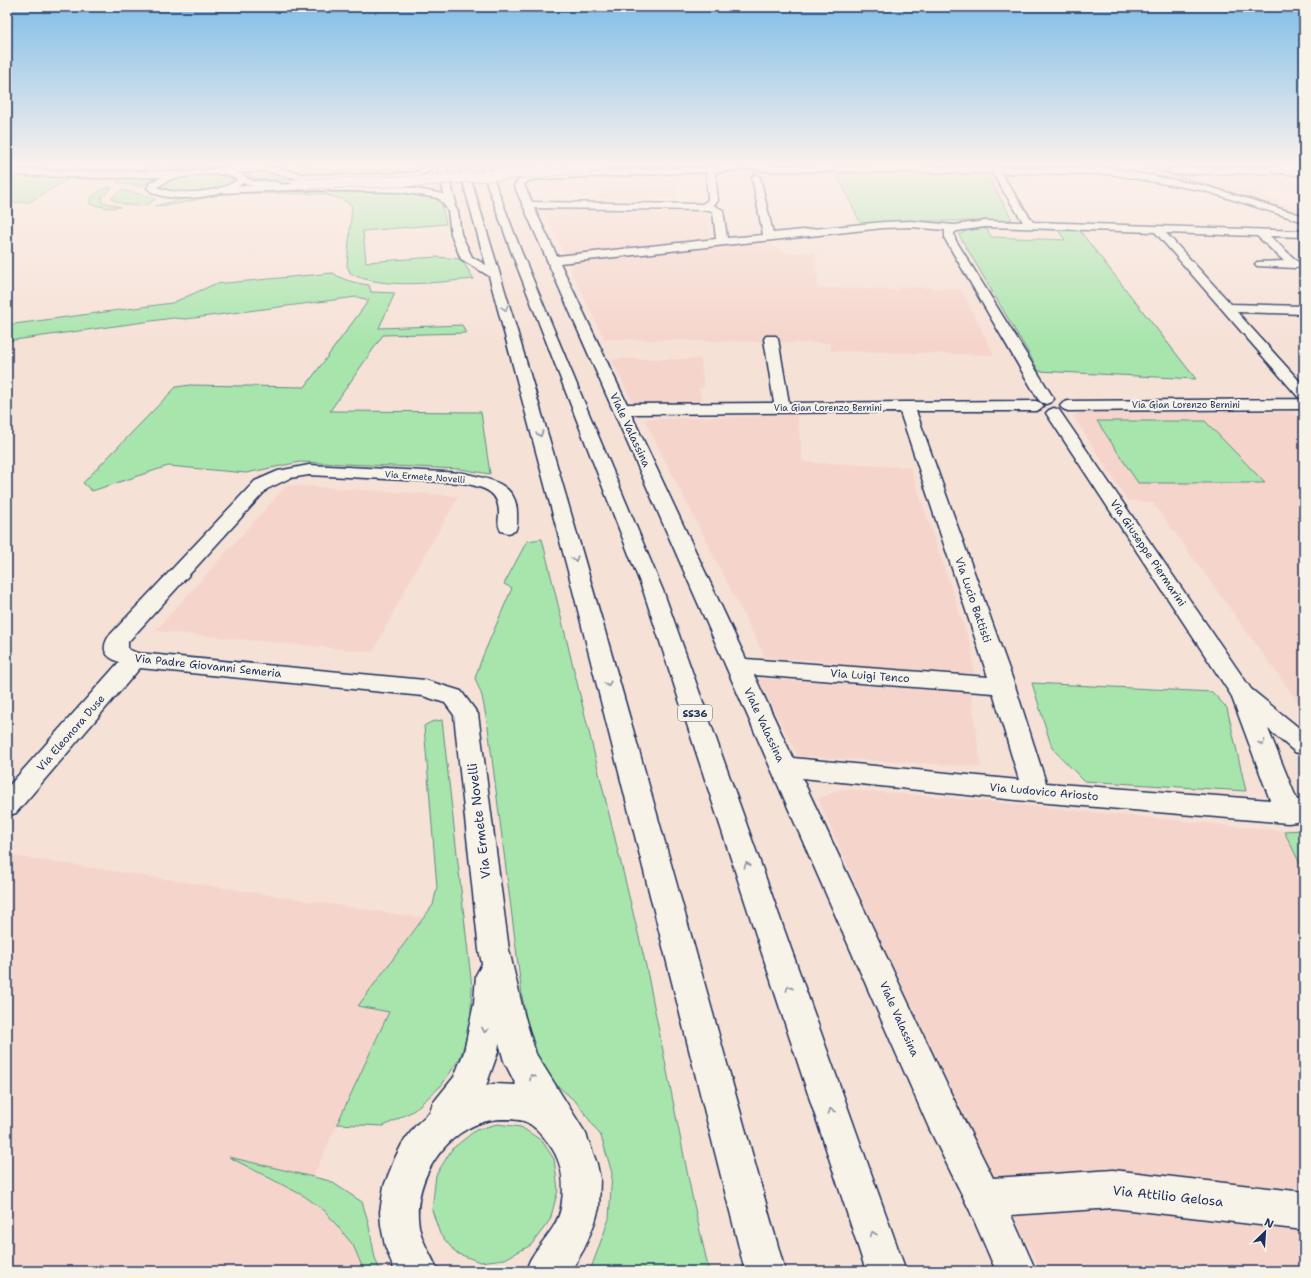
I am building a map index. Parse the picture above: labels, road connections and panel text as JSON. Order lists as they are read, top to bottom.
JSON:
{
  "streets": {
    "main road": [
      "Via Gian Lorenzo Bernini",
      "Viale Valassina",
      "Via Ermete Novelli",
      "Via Giuseppe Piermarini",
      "Via Lucio Battisti",
      "Via Padre Giovanni Semeria",
      "Via Luigi Tenco",
      "SS36",
      "Via Eleonora Duse",
      "Via Ludovico Ariosto",
      "Via Attilio Gelosa"
    ]
  },
  "crossings": [
    ["Via Gian Lorenzo Bernini", "Viale Valassina"],
    ["Via Gian Lorenzo Bernini", "Via Giuseppe Piermarini"],
    ["Via Gian Lorenzo Bernini", "Via Lucio Battisti"],
    ["Viale Valassina", "Via Luigi Tenco"],
    ["Viale Valassina", "Via Ludovico Ariosto"],
    ["Viale Valassina", "Via Attilio Gelosa"],
    ["Via Ermete Novelli", "Via Padre Giovanni Semeria"],
    ["Via Giuseppe Piermarini", "Via Ludovico Ariosto"],
    ["Via Lucio Battisti", "Via Luigi Tenco"],
    ["Via Lucio Battisti", "Via Ludovico Ariosto"],
    ["Via Padre Giovanni Semeria", "Via Eleonora Duse"]
  ],
  "north": "top right"
}
